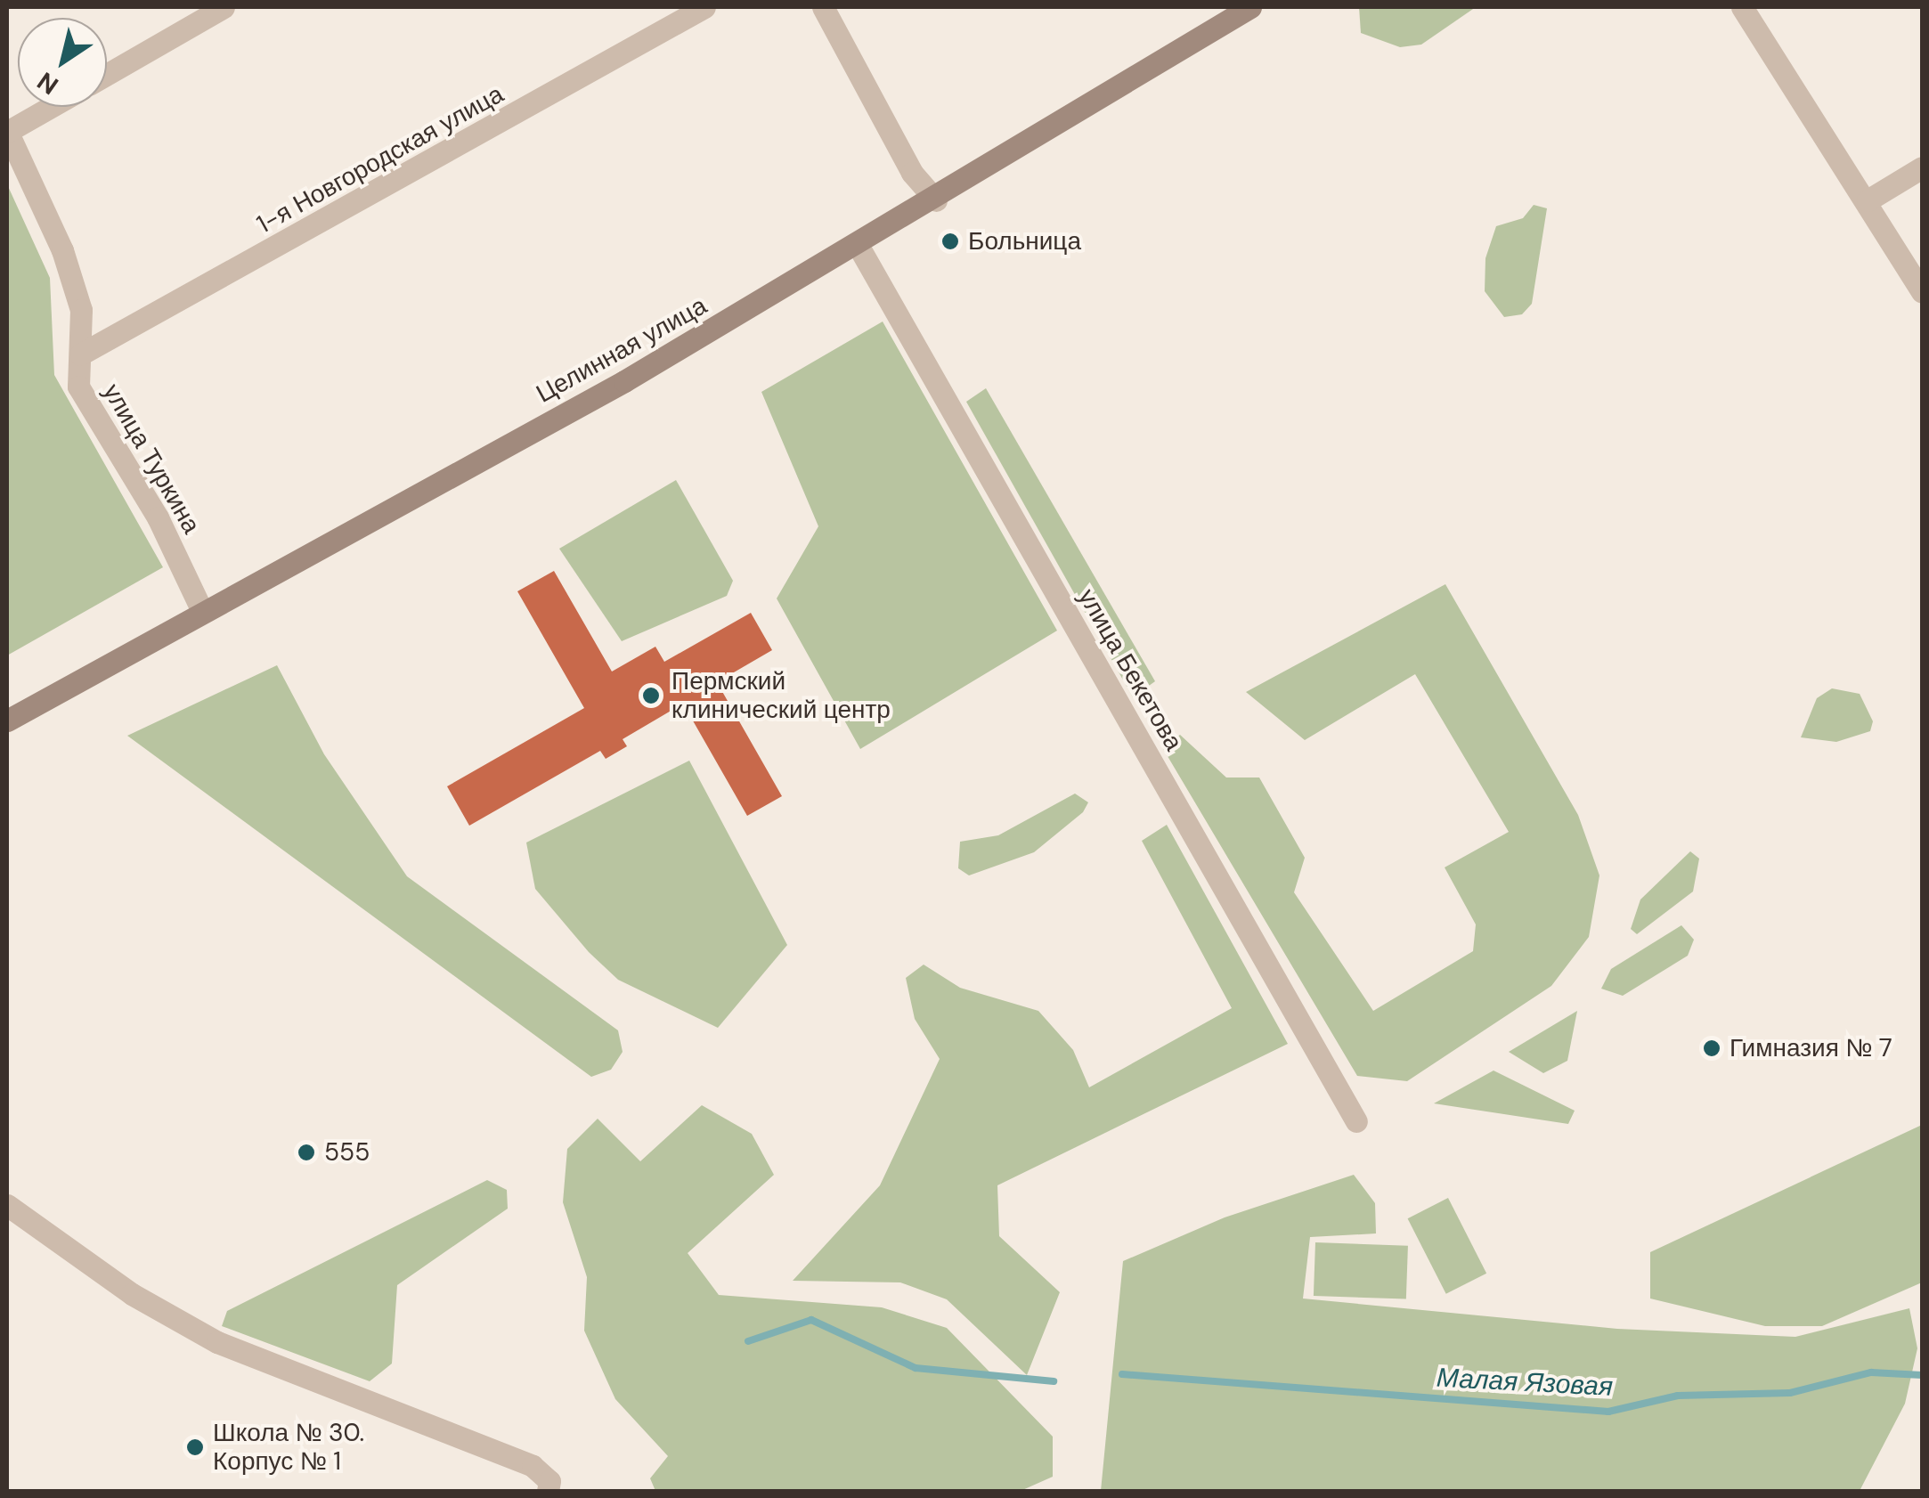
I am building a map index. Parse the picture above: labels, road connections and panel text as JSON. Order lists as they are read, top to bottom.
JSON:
{
  "streets": {
    "main road": ["Целинная улица"],
    "street": ["1-я Новгородская улица", "улица Туркина", "улица Бекетова"]
  },
  "crossings": [
    ["1-я Новгородская улица", "улица Туркина"],
    ["Целинная улица", "улица Туркина"],
    ["Целинная улица", "улица Бекетова"]
  ],
  "water": ["Малая Язовая"],
  "places": [
    "Больница",
    "Пермский клинический центр",
    "Гимназия № 7",
    "555",
    "Школа № 30. Корпус № 1"
  ],
  "north": "bottom left"
}
